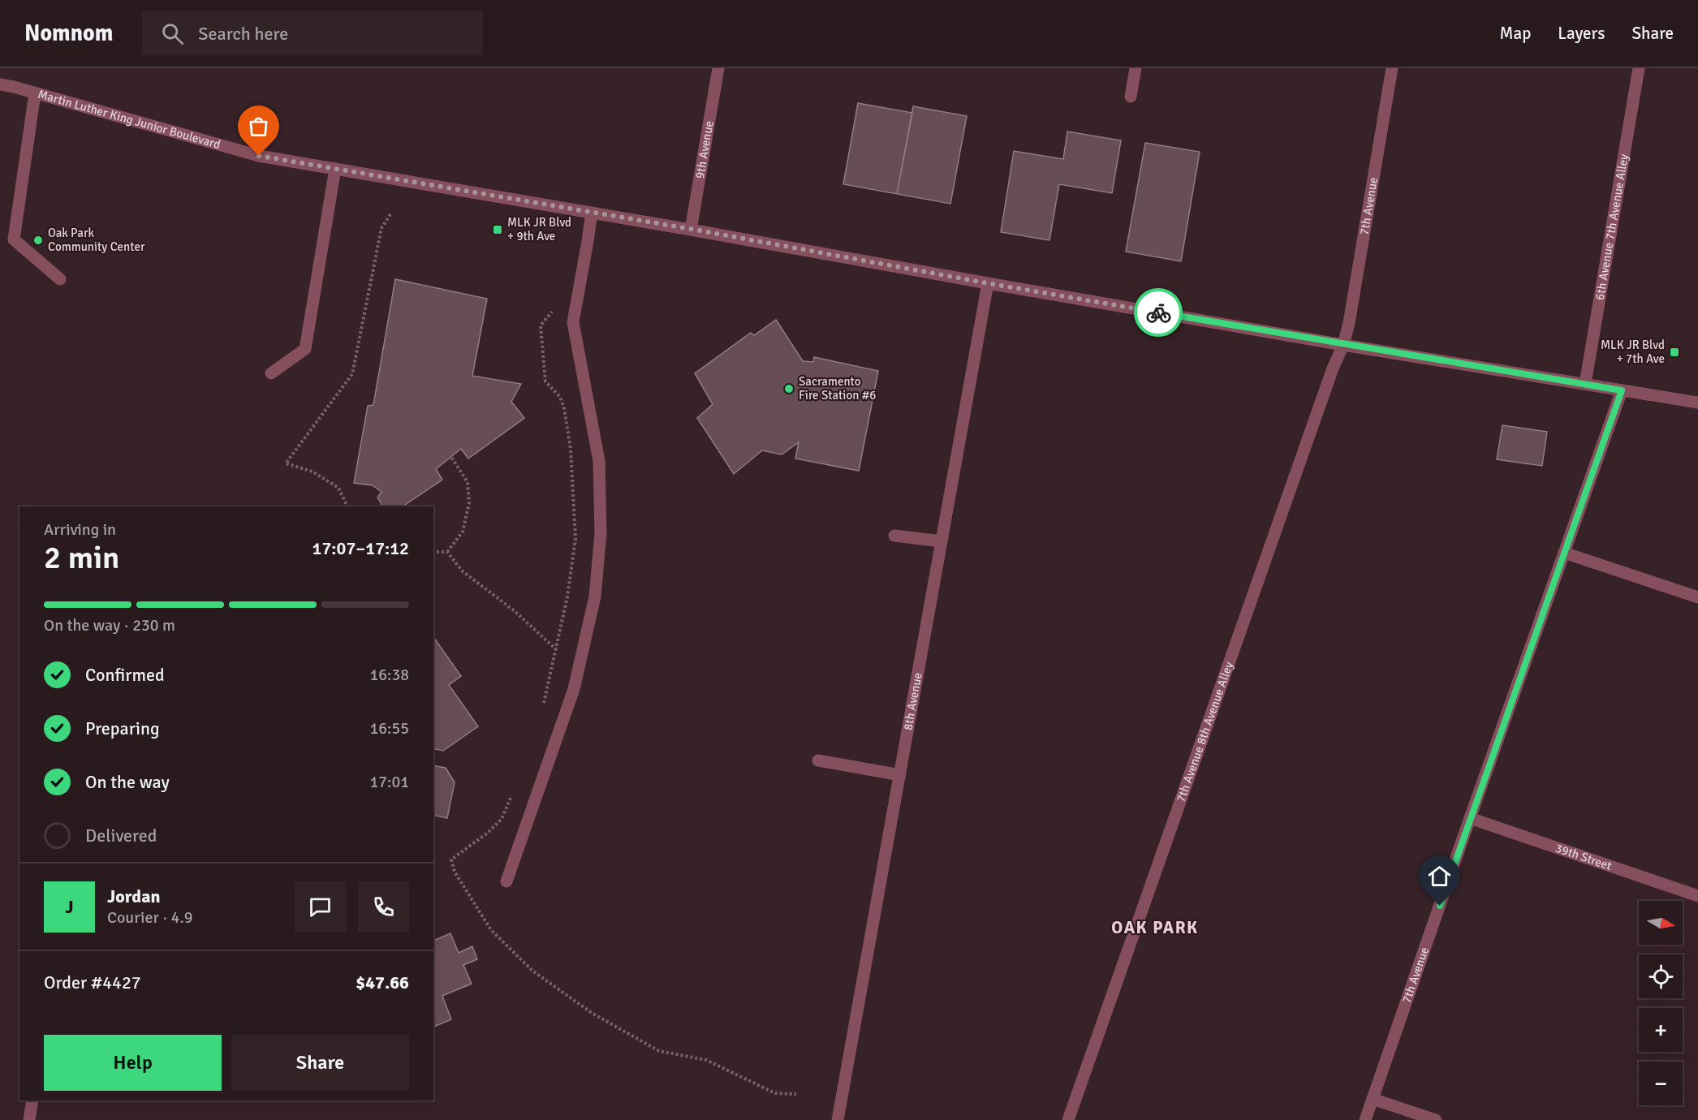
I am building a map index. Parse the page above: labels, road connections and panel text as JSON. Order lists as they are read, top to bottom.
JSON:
{
  "streets": {
    "street": [
      "Martin Luther King Junior Boulevard",
      "9th Avenue",
      "7th Avenue",
      "6th Avenue 7th Avenue Alley",
      "8th Avenue",
      "7th Avenue 8th Avenue Alley",
      "39th Street"
    ]
  },
  "crossings": [
    ["Martin Luther King Junior Boulevard", "9th Avenue"],
    ["Martin Luther King Junior Boulevard", "7th Avenue"],
    ["Martin Luther King Junior Boulevard", "6th Avenue 7th Avenue Alley"],
    ["Martin Luther King Junior Boulevard", "8th Avenue"],
    ["Martin Luther King Junior Boulevard", "7th Avenue 8th Avenue Alley"],
    ["7th Avenue", "7th Avenue 8th Avenue Alley"],
    ["7th Avenue", "39th Street"]
  ],
  "districts": ["OAK PARK"],
  "places": {
    "transit": ["MLK JR Blvd + 9th Ave", "MLK JR Blvd + 7th Ave"],
    "other": ["Oak Park Community Center", "Sacramento Fire Station #6"]
  },
  "north": "right",
  "page": {
    "header": "Nomnom",
    "search": "Search here",
    "nav": ["Map", "Layers", "Share"],
    "heading": ["2 min", "Arriving in", "17:07–17:12"],
    "panel": [
      "Jordan",
      "Courier · 4.9",
      "Order #4427",
      "$47.66"
    ],
    "bar": "On the way · 230 m",
    "list": [
      ["Confirmed", "16:38"],
      ["Preparing", "16:55"],
      ["On the way", "17:01"],
      "Delivered"
    ],
    "round": "J",
    "map_buttons": ["+", "−"],
    "buttons": ["Help", "Share"]
  }
}
